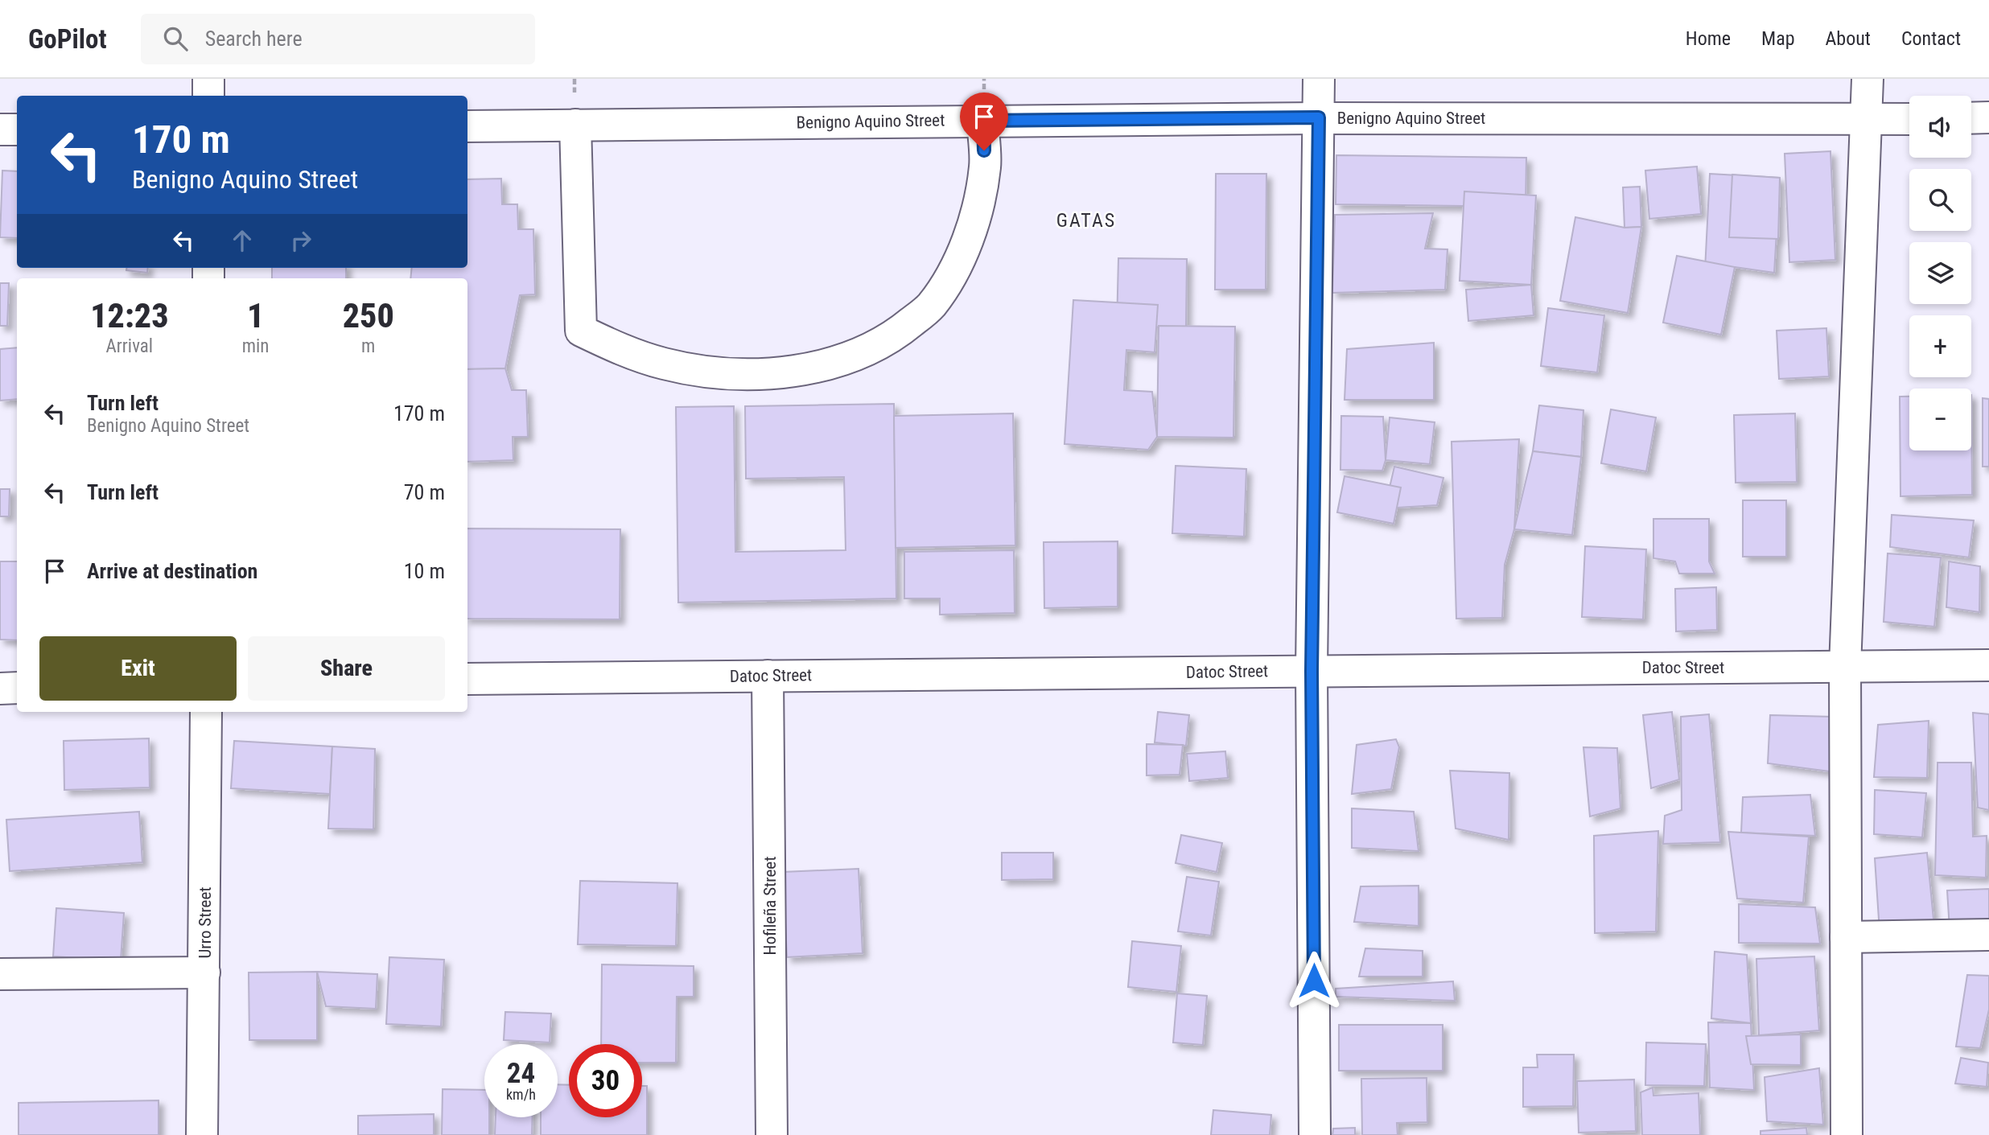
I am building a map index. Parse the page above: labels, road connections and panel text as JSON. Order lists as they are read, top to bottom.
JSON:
{
  "streets": {
    "street": [
      "Benigno Aquino Street",
      "Datoc Street",
      "Hofileña Street",
      "Urro Street"
    ]
  },
  "crossings": [
    ["Datoc Street", "Hofileña Street"]
  ],
  "districts": ["GATAS"],
  "page": {
    "header": "GoPilot",
    "search": "Search here",
    "nav": [
      "Home",
      "Map",
      "About",
      "Contact"
    ],
    "map_buttons": ["+", "−"],
    "turn": ["170 m", "Benigno Aquino Street"],
    "eta": [
      "12:23",
      "Arrival",
      "1",
      "min",
      "250",
      "m"
    ],
    "list": [
      {
        "name": "Turn left",
        "note": "Benigno Aquino Street",
        "value": "170 m"
      },
      {
        "name": "Turn left",
        "value": "70 m"
      },
      {
        "name": "Arrive at destination",
        "value": "10 m"
      }
    ],
    "buttons": ["Exit", "Share"],
    "speed": "24 km/h",
    "limit": "30"
  }
}
